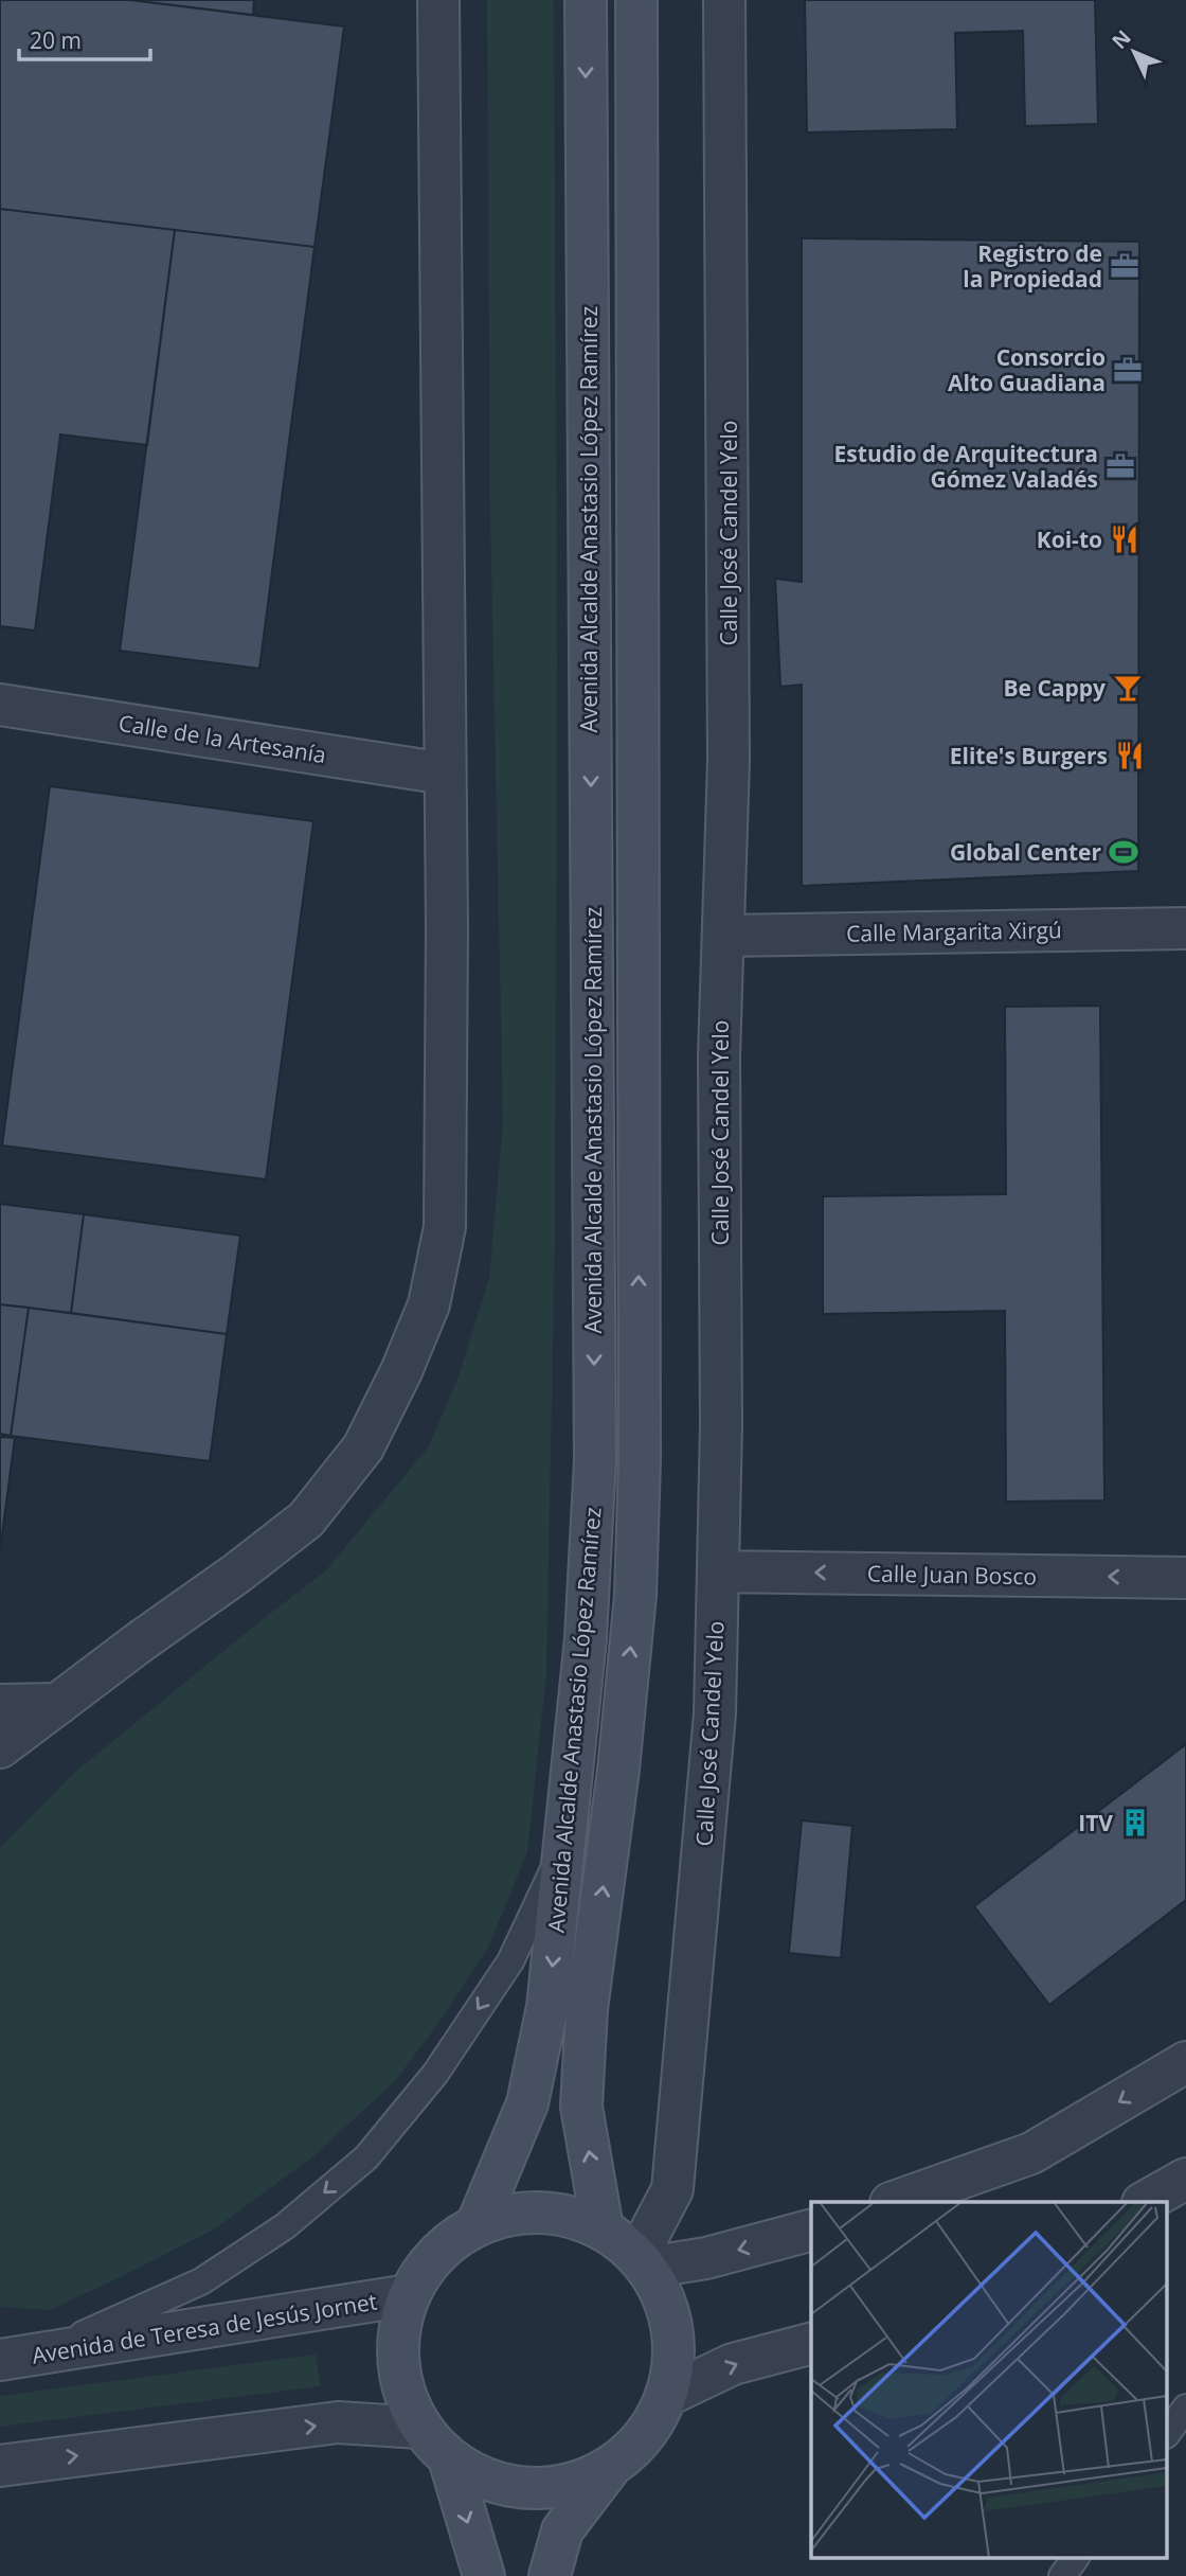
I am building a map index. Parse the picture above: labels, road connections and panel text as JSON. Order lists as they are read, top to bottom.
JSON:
{
  "streets": {
    "street": [
      "Avenida Alcalde Anastasio López Ramírez",
      "Calle José Candel Yelo",
      "Calle de la Artesanía",
      "Calle Margarita Xirgú",
      "Calle Juan Bosco",
      "Avenida de Teresa de Jesús Jornet"
    ]
  },
  "crossings": [
    ["Calle José Candel Yelo", "Calle Margarita Xirgú"],
    ["Calle José Candel Yelo", "Calle Juan Bosco"]
  ],
  "one_way": ["Calle Juan Bosco"],
  "places": {
    "office": ["Registro de la Propiedad", "Consorcio Alto Guadiana", "Estudio de Arquitectura Gómez Valadés"],
    "restaurant": ["Koi-to", "Elite's Burgers"],
    "bar": ["Be Cappy"],
    "sports": ["Global Center"],
    "building": ["ITV"]
  },
  "scale_bar": "20 m",
  "north": "top left"
}
